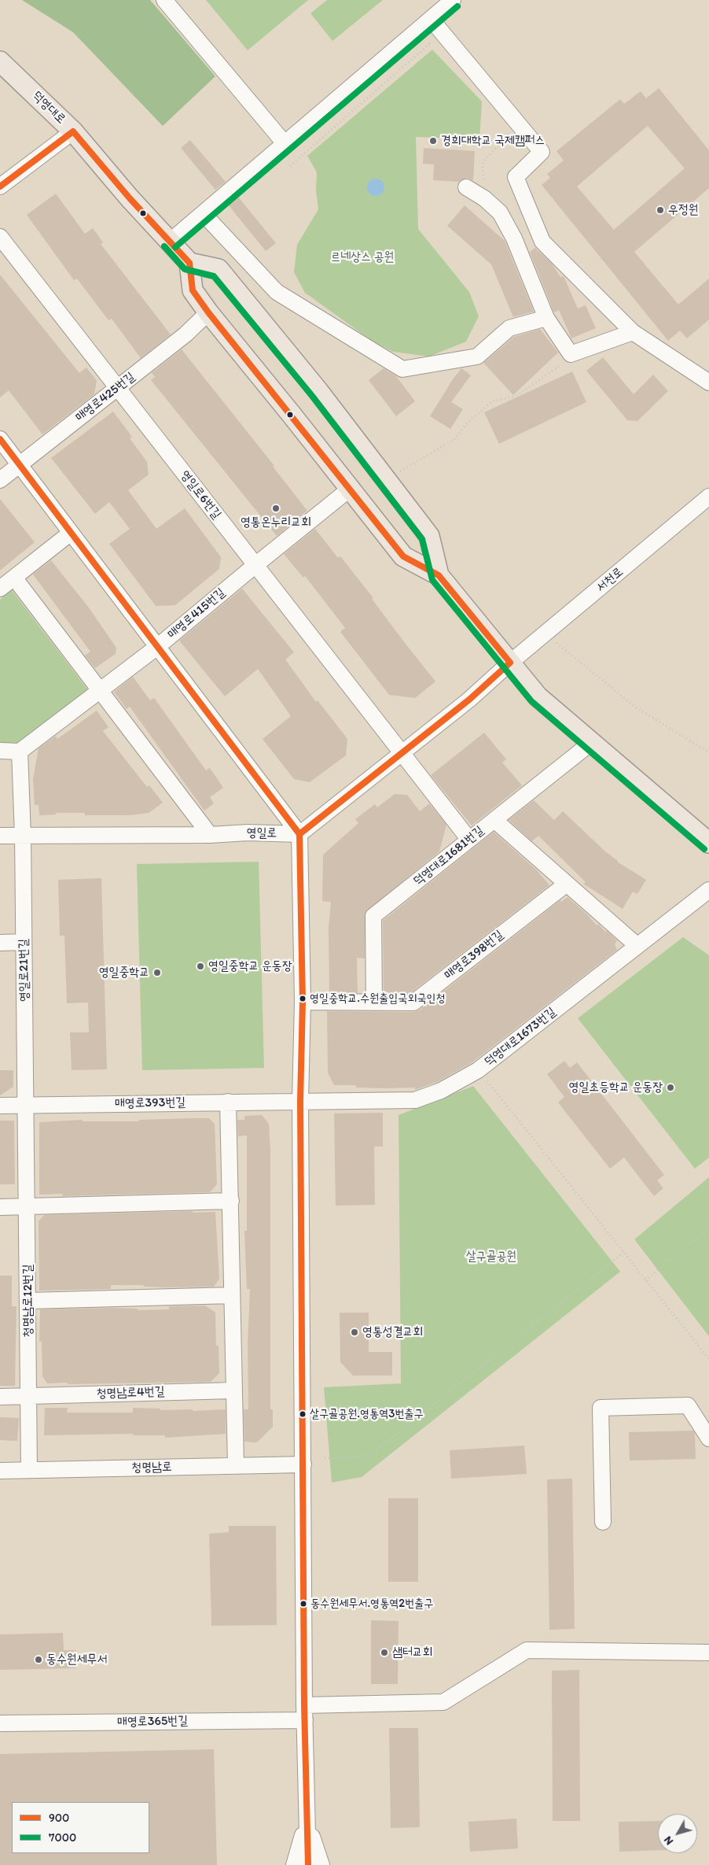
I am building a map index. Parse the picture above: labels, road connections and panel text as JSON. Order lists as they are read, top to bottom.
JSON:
{
  "streets": {
    "main road": ["덕영대로"],
    "street": [
      "매영로425번길",
      "영일로6번길",
      "서천로",
      "매영로415번길",
      "영일로",
      "덕영대로1681번길",
      "매영로398번길",
      "영일로21번길",
      "덕영대로1673번길",
      "매영로393번길",
      "청명남로12번길",
      "청명남로4번길",
      "청명남로",
      "매영로365번길"
    ]
  },
  "crossings": [
    ["매영로425번길", "영일로6번길"],
    ["영일로6번길", "매영로415번길"],
    ["영일로6번길", "덕영대로1681번길"],
    ["매영로415번길", "영일로21번길"],
    ["영일로", "영일로21번길"],
    ["덕영대로1681번길", "매영로398번길"],
    ["영일로21번길", "매영로393번길"],
    ["영일로21번길", "청명남로12번길"],
    ["덕영대로1673번길", "매영로393번길"],
    ["매영로393번길", "청명남로12번길"],
    ["청명남로12번길", "청명남로4번길"],
    ["청명남로12번길", "청명남로"]
  ],
  "parks": ["르네상스 공원", "살구골공원"],
  "places": [
    "경희대학교 국제캠퍼스",
    "우정원",
    "영통온누리교회",
    "영일중학교 운동장",
    "영일중학교",
    "영일중학교.수원출입국외국인청",
    "영일초등학교 운동장",
    "영통성결교회",
    "살구골공원.영통역3번출구",
    "동수원세무서.영통역2번출구",
    "샘터교회",
    "동수원세무서"
  ],
  "lines": ["transit line 7000", "transit line 900"],
  "legend": ["900", "7000"],
  "north": "bottom left"
}
